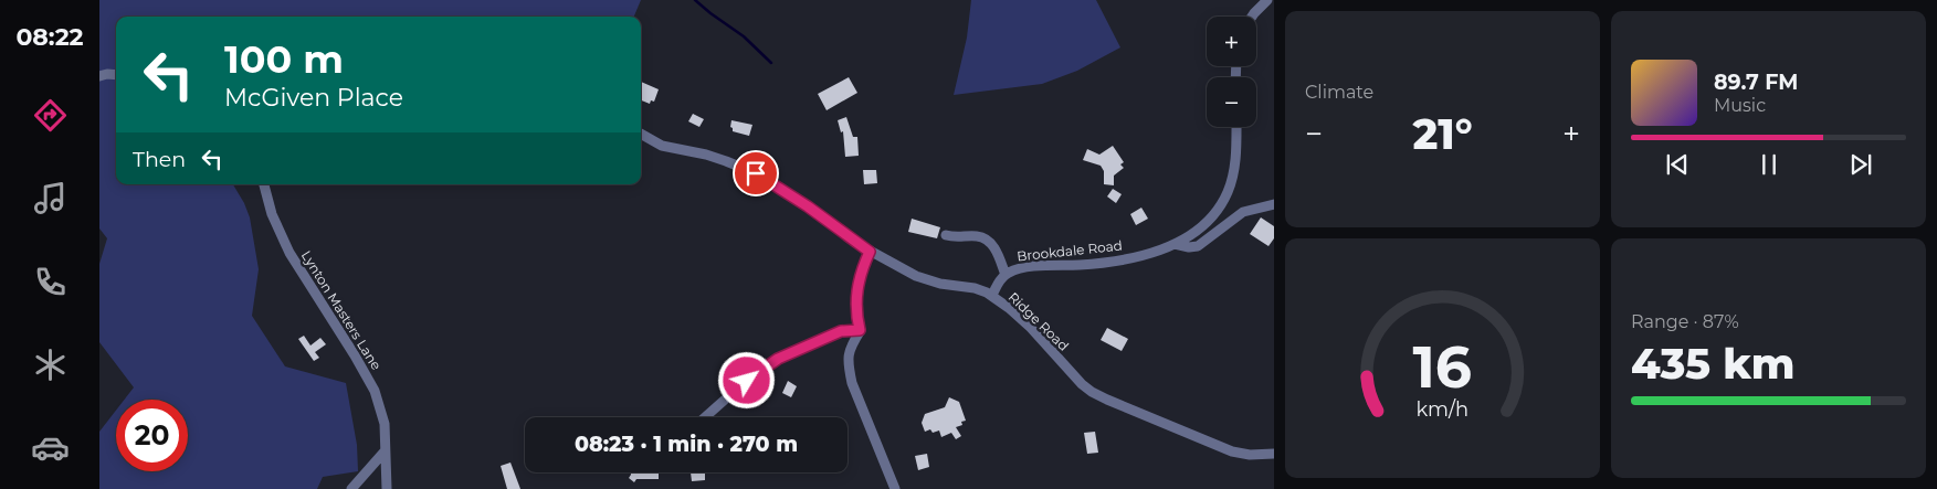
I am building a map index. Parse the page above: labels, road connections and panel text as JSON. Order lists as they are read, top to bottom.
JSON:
{
  "streets": {
    "street": ["Brookdale Road", "Lynton Masters Lane", "Ridge Road"]
  },
  "crossings": [
    ["Brookdale Road", "Ridge Road"]
  ],
  "page": {
    "tabs": "08:22",
    "tile": [
      "Climate",
      ["Range · 87%", "435 km"]
    ],
    "map_buttons": ["+", "−"],
    "turn": ["100 m", "McGiven Place"],
    "song": ["89.7 FM", "Music"],
    "heat": ["−", "21°", "+"],
    "then": "Then",
    "limit": "20",
    "trip": "08:23 · 1 min · 270 m",
    "gauge": ["16", "km/h"]
  }
}
